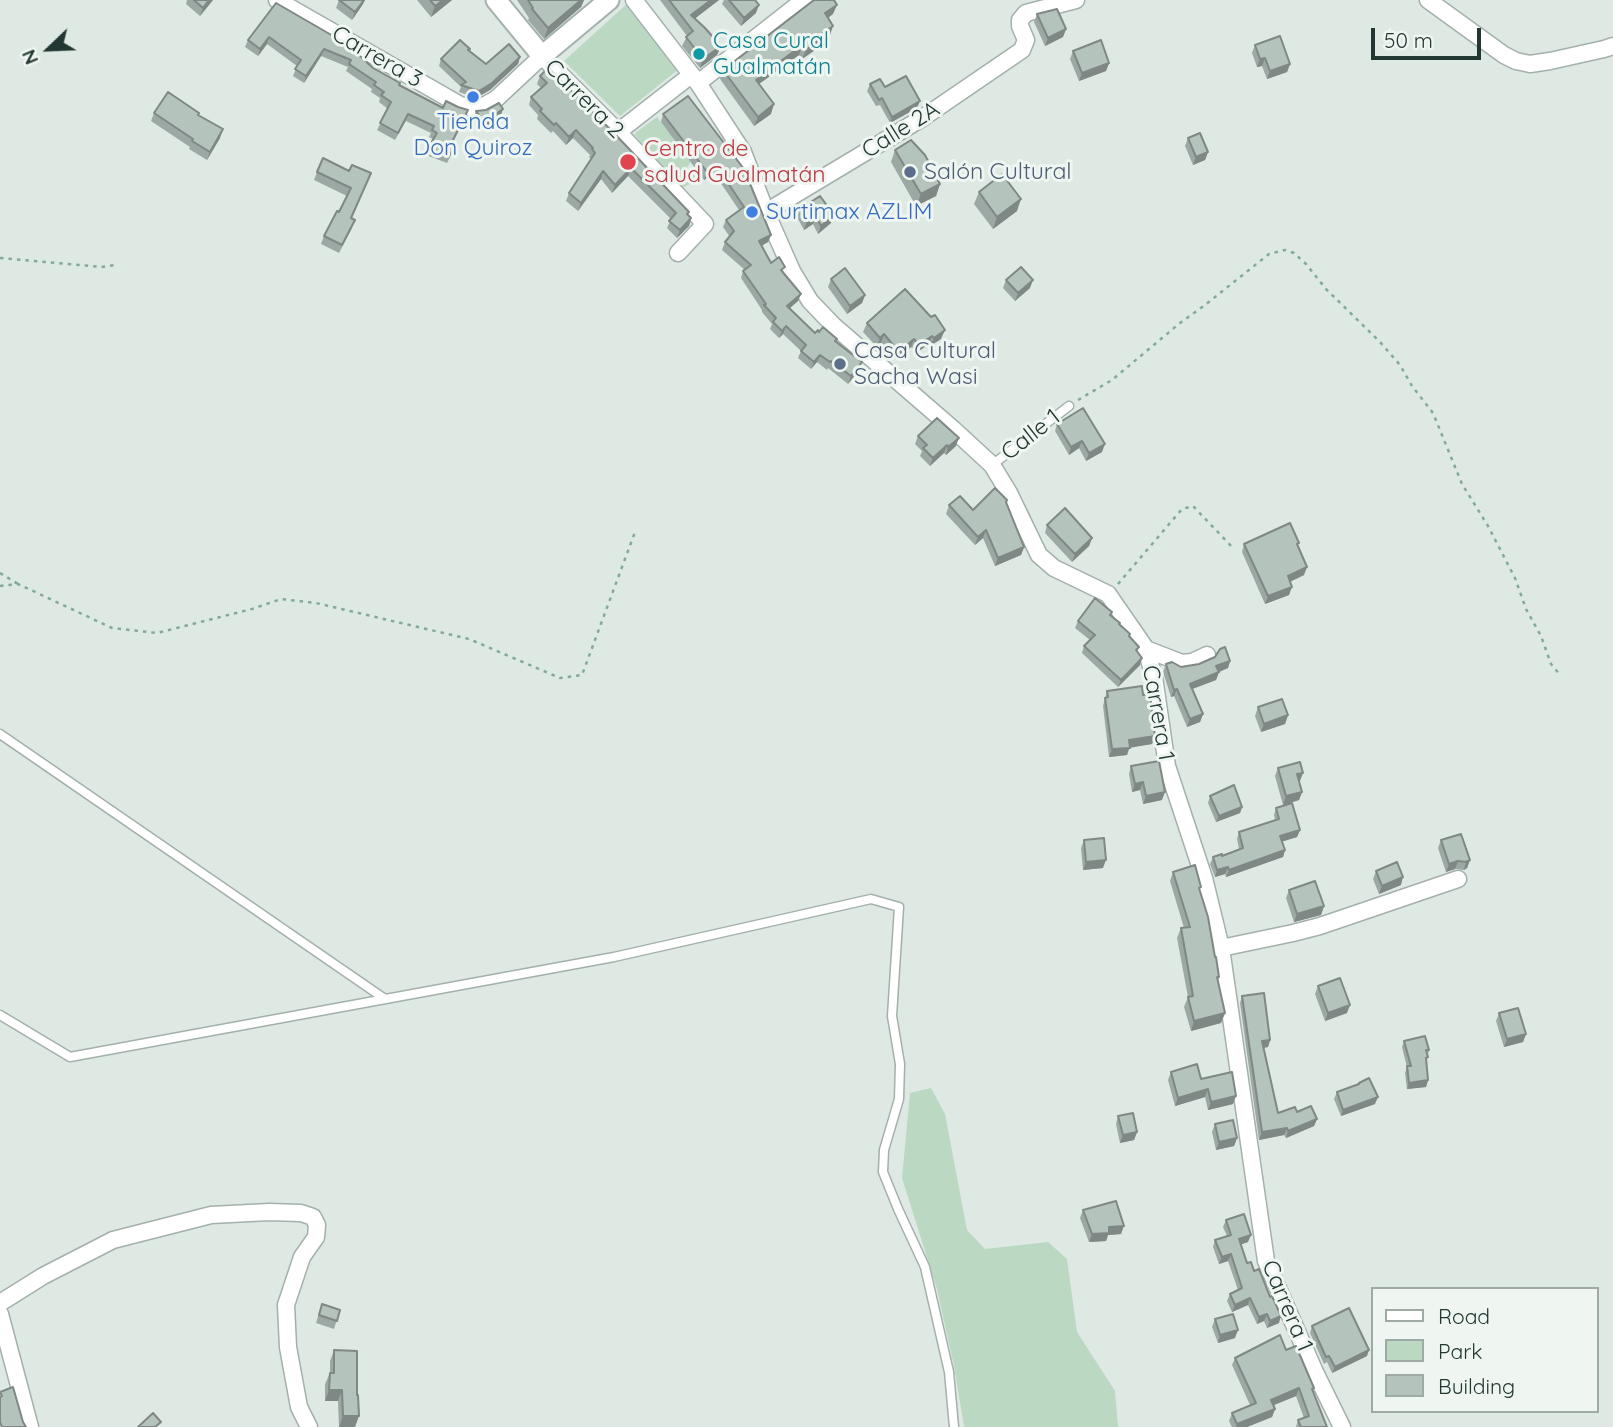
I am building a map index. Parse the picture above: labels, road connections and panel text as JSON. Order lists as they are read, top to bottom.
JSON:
{
  "streets": {
    "street": [
      "Carrera 3",
      "Carrera 2",
      "Calle 2A",
      "Carrera 1"
    ],
    "lane": ["Calle 1"]
  },
  "crossings": [
    ["Carrera 3", "Carrera 2"],
    ["Calle 2A", "Carrera 1"],
    ["Calle 1", "Carrera 1"]
  ],
  "places": [
    "Casa Cural Gualmatán",
    "Tienda Don Quiroz",
    "Centro de salud Gualmatán",
    "Salón Cultural",
    "Surtimax AZLIM",
    "Casa Cultural Sacha Wasi"
  ],
  "legend": ["Road", "Park", "Building"],
  "scale_bar": "50 m",
  "north": "bottom left"
}
